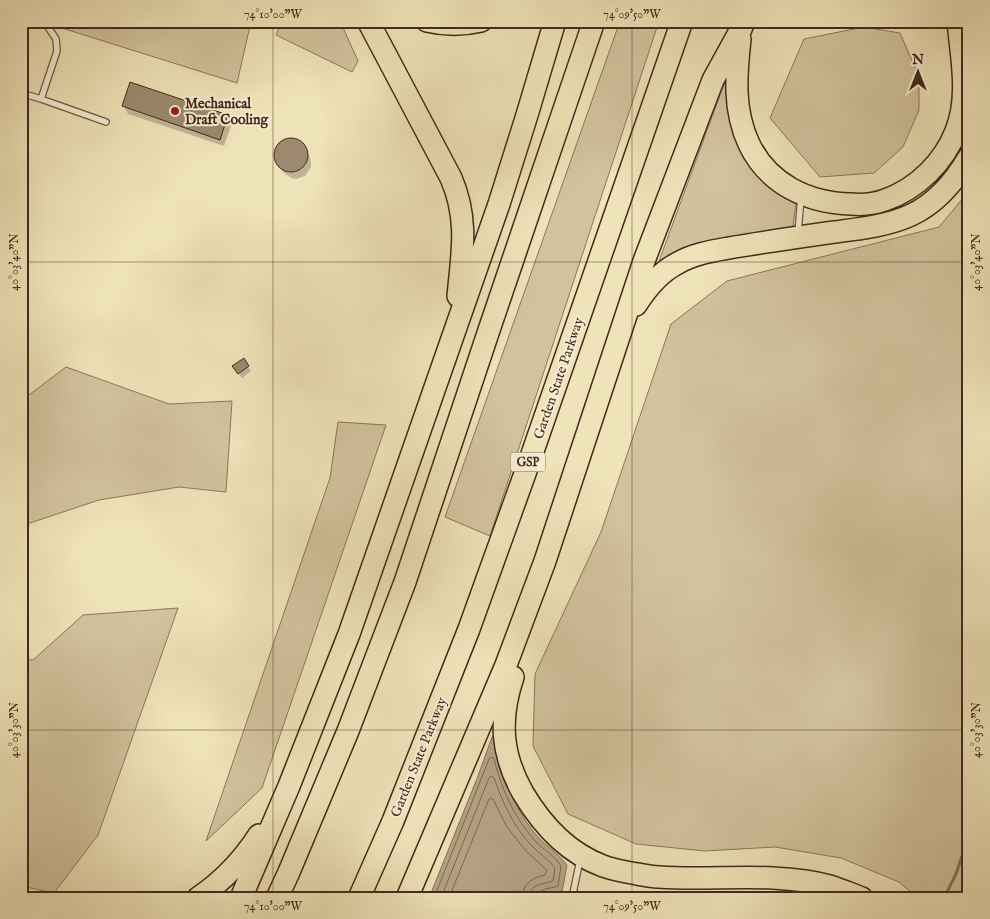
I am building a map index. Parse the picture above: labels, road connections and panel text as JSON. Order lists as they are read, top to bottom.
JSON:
{
  "streets": {
    "highway": ["Garden State Parkway", "GSP"]
  },
  "places": ["Mechanical Draft Cooling"],
  "north": "top",
  "coordinates": [
    "74°10'00\"W",
    "74°09'50\"W",
    "40°03'40\"N",
    "40°03'30\"N"
  ]
}
